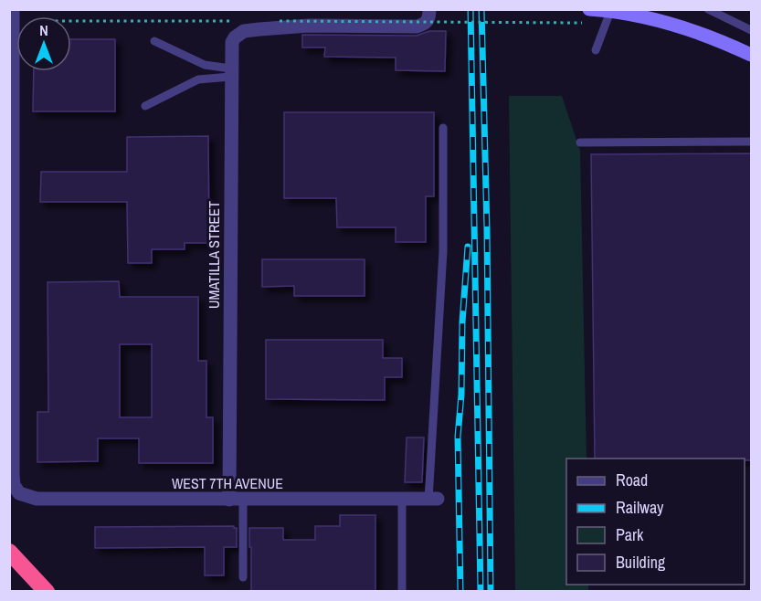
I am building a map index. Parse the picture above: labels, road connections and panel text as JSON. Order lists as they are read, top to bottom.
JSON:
{
  "streets": {
    "street": ["UMATILLA STREET", "WEST 7TH AVENUE"]
  },
  "crossings": [
    ["UMATILLA STREET", "WEST 7TH AVENUE"]
  ],
  "legend": [
    "Road",
    "Railway",
    "Park",
    "Building"
  ],
  "north": "top"
}
